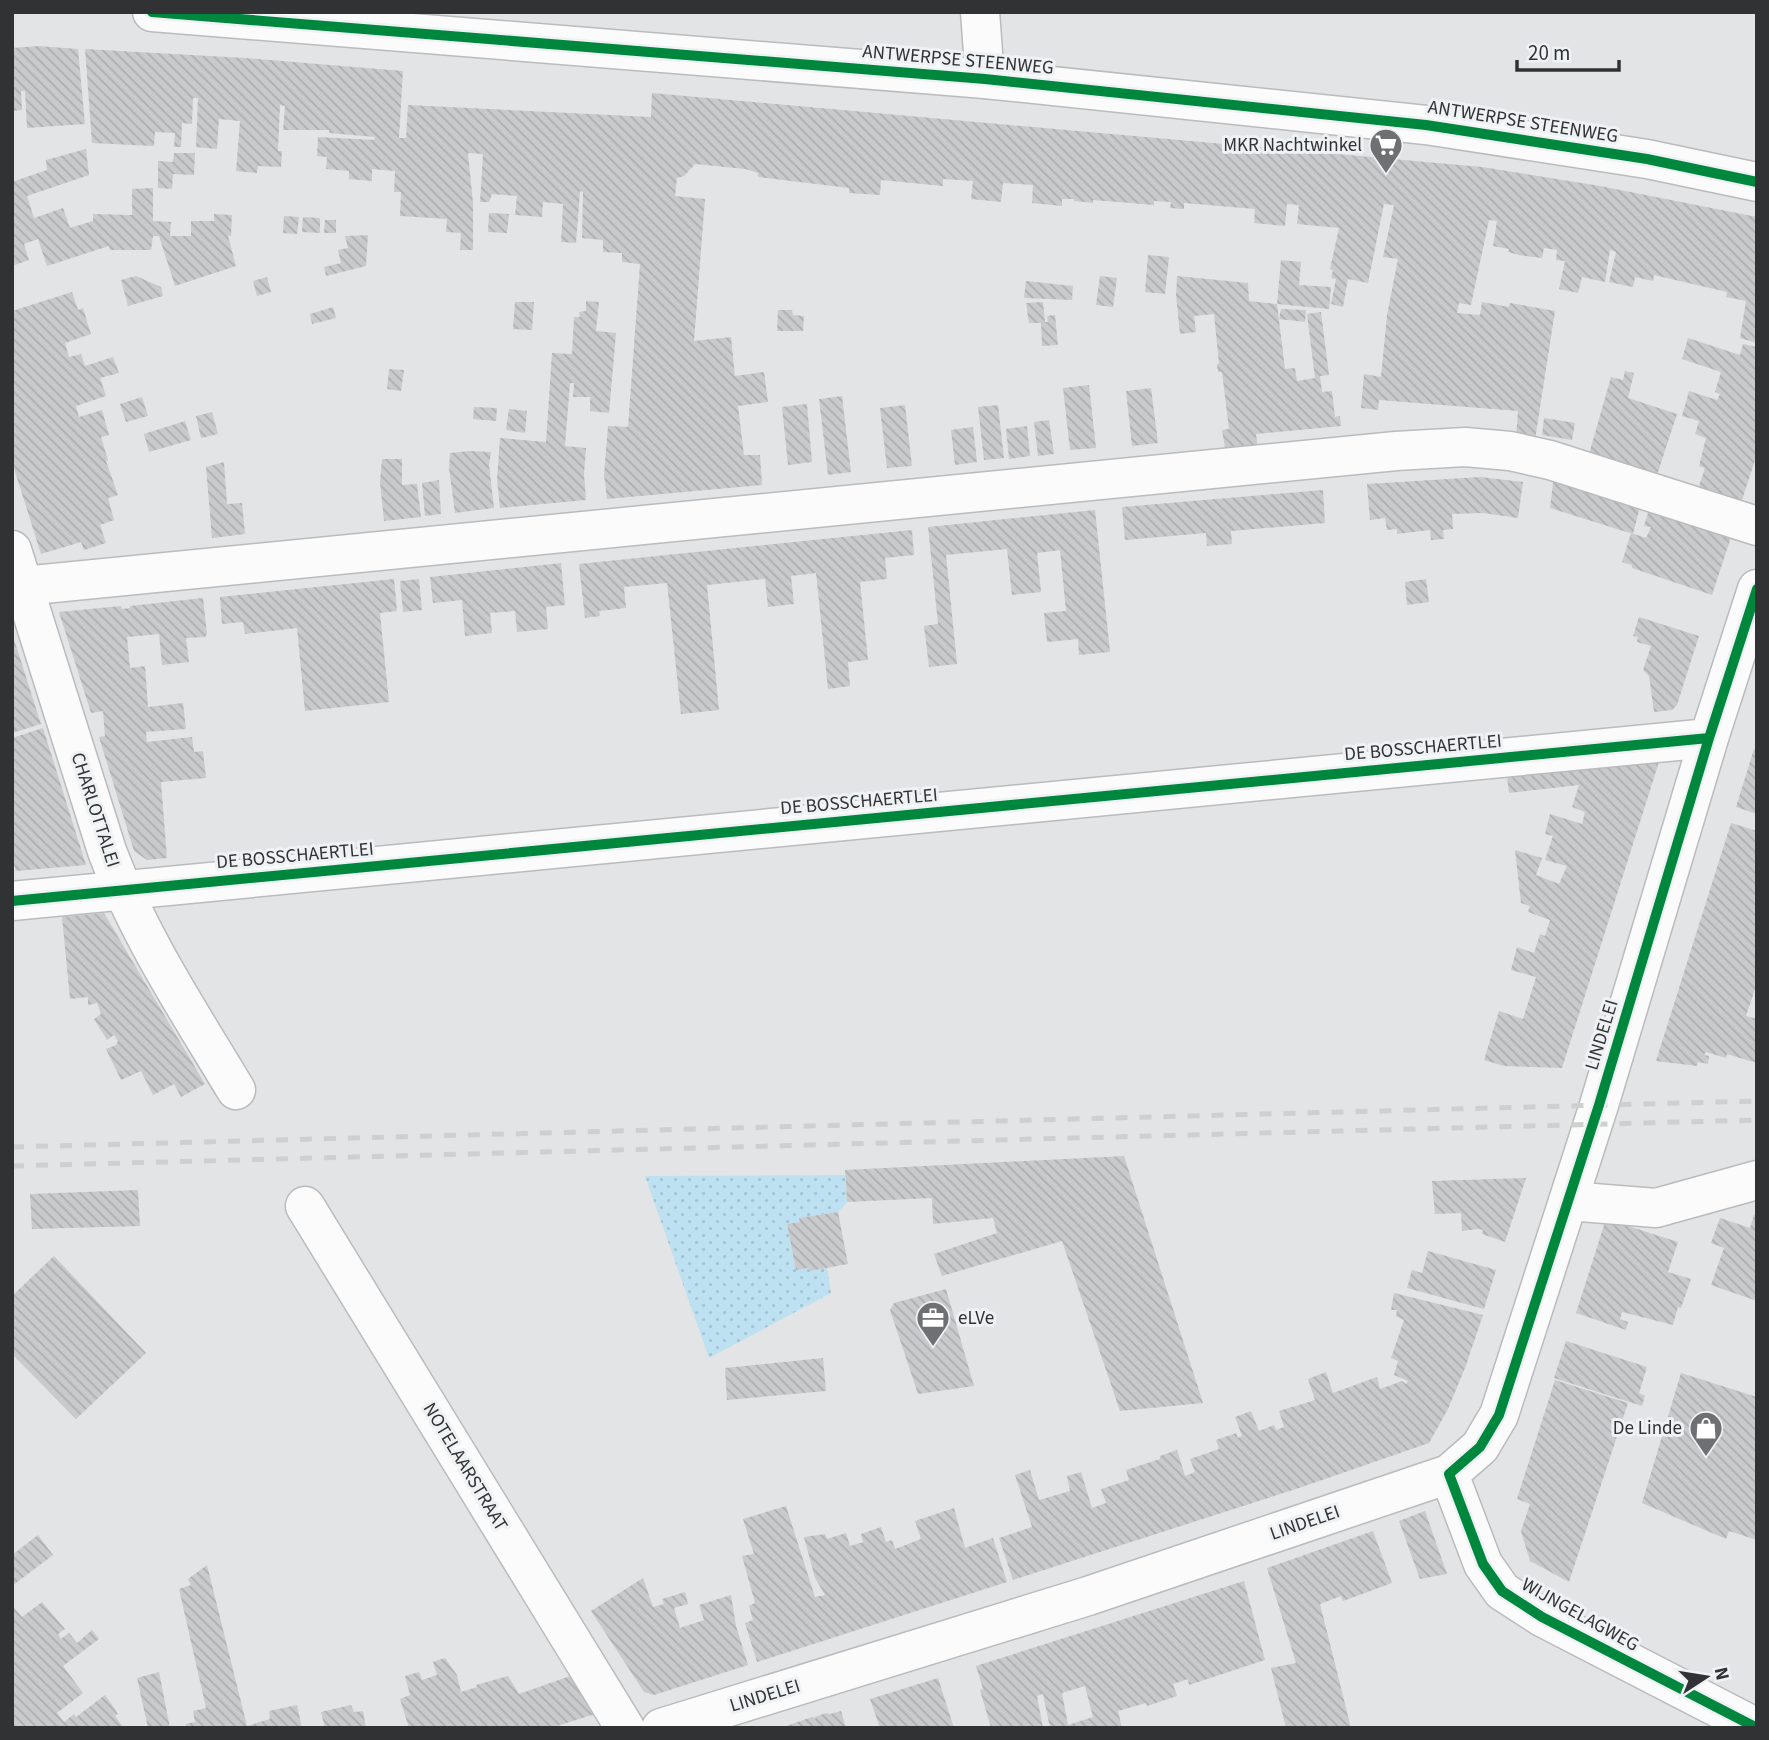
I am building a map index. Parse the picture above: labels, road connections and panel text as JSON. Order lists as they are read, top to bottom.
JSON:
{
  "streets": {
    "street": [
      "ANTWERPSE STEENWEG",
      "DE BOSSCHAERTLEI",
      "CHARLOTTALEI",
      "LINDELEI",
      "NOTELAARSTRAAT",
      "WIJNGELAGWEG"
    ]
  },
  "crossings": [
    ["DE BOSSCHAERTLEI", "CHARLOTTALEI"],
    ["DE BOSSCHAERTLEI", "LINDELEI"],
    ["LINDELEI", "WIJNGELAGWEG"]
  ],
  "places": {
    "supermarket": ["MKR Nachtwinkel"],
    "office": ["eLVe"],
    "shop": ["De Linde"]
  },
  "scale_bar": "20 m",
  "north": "right"
}
